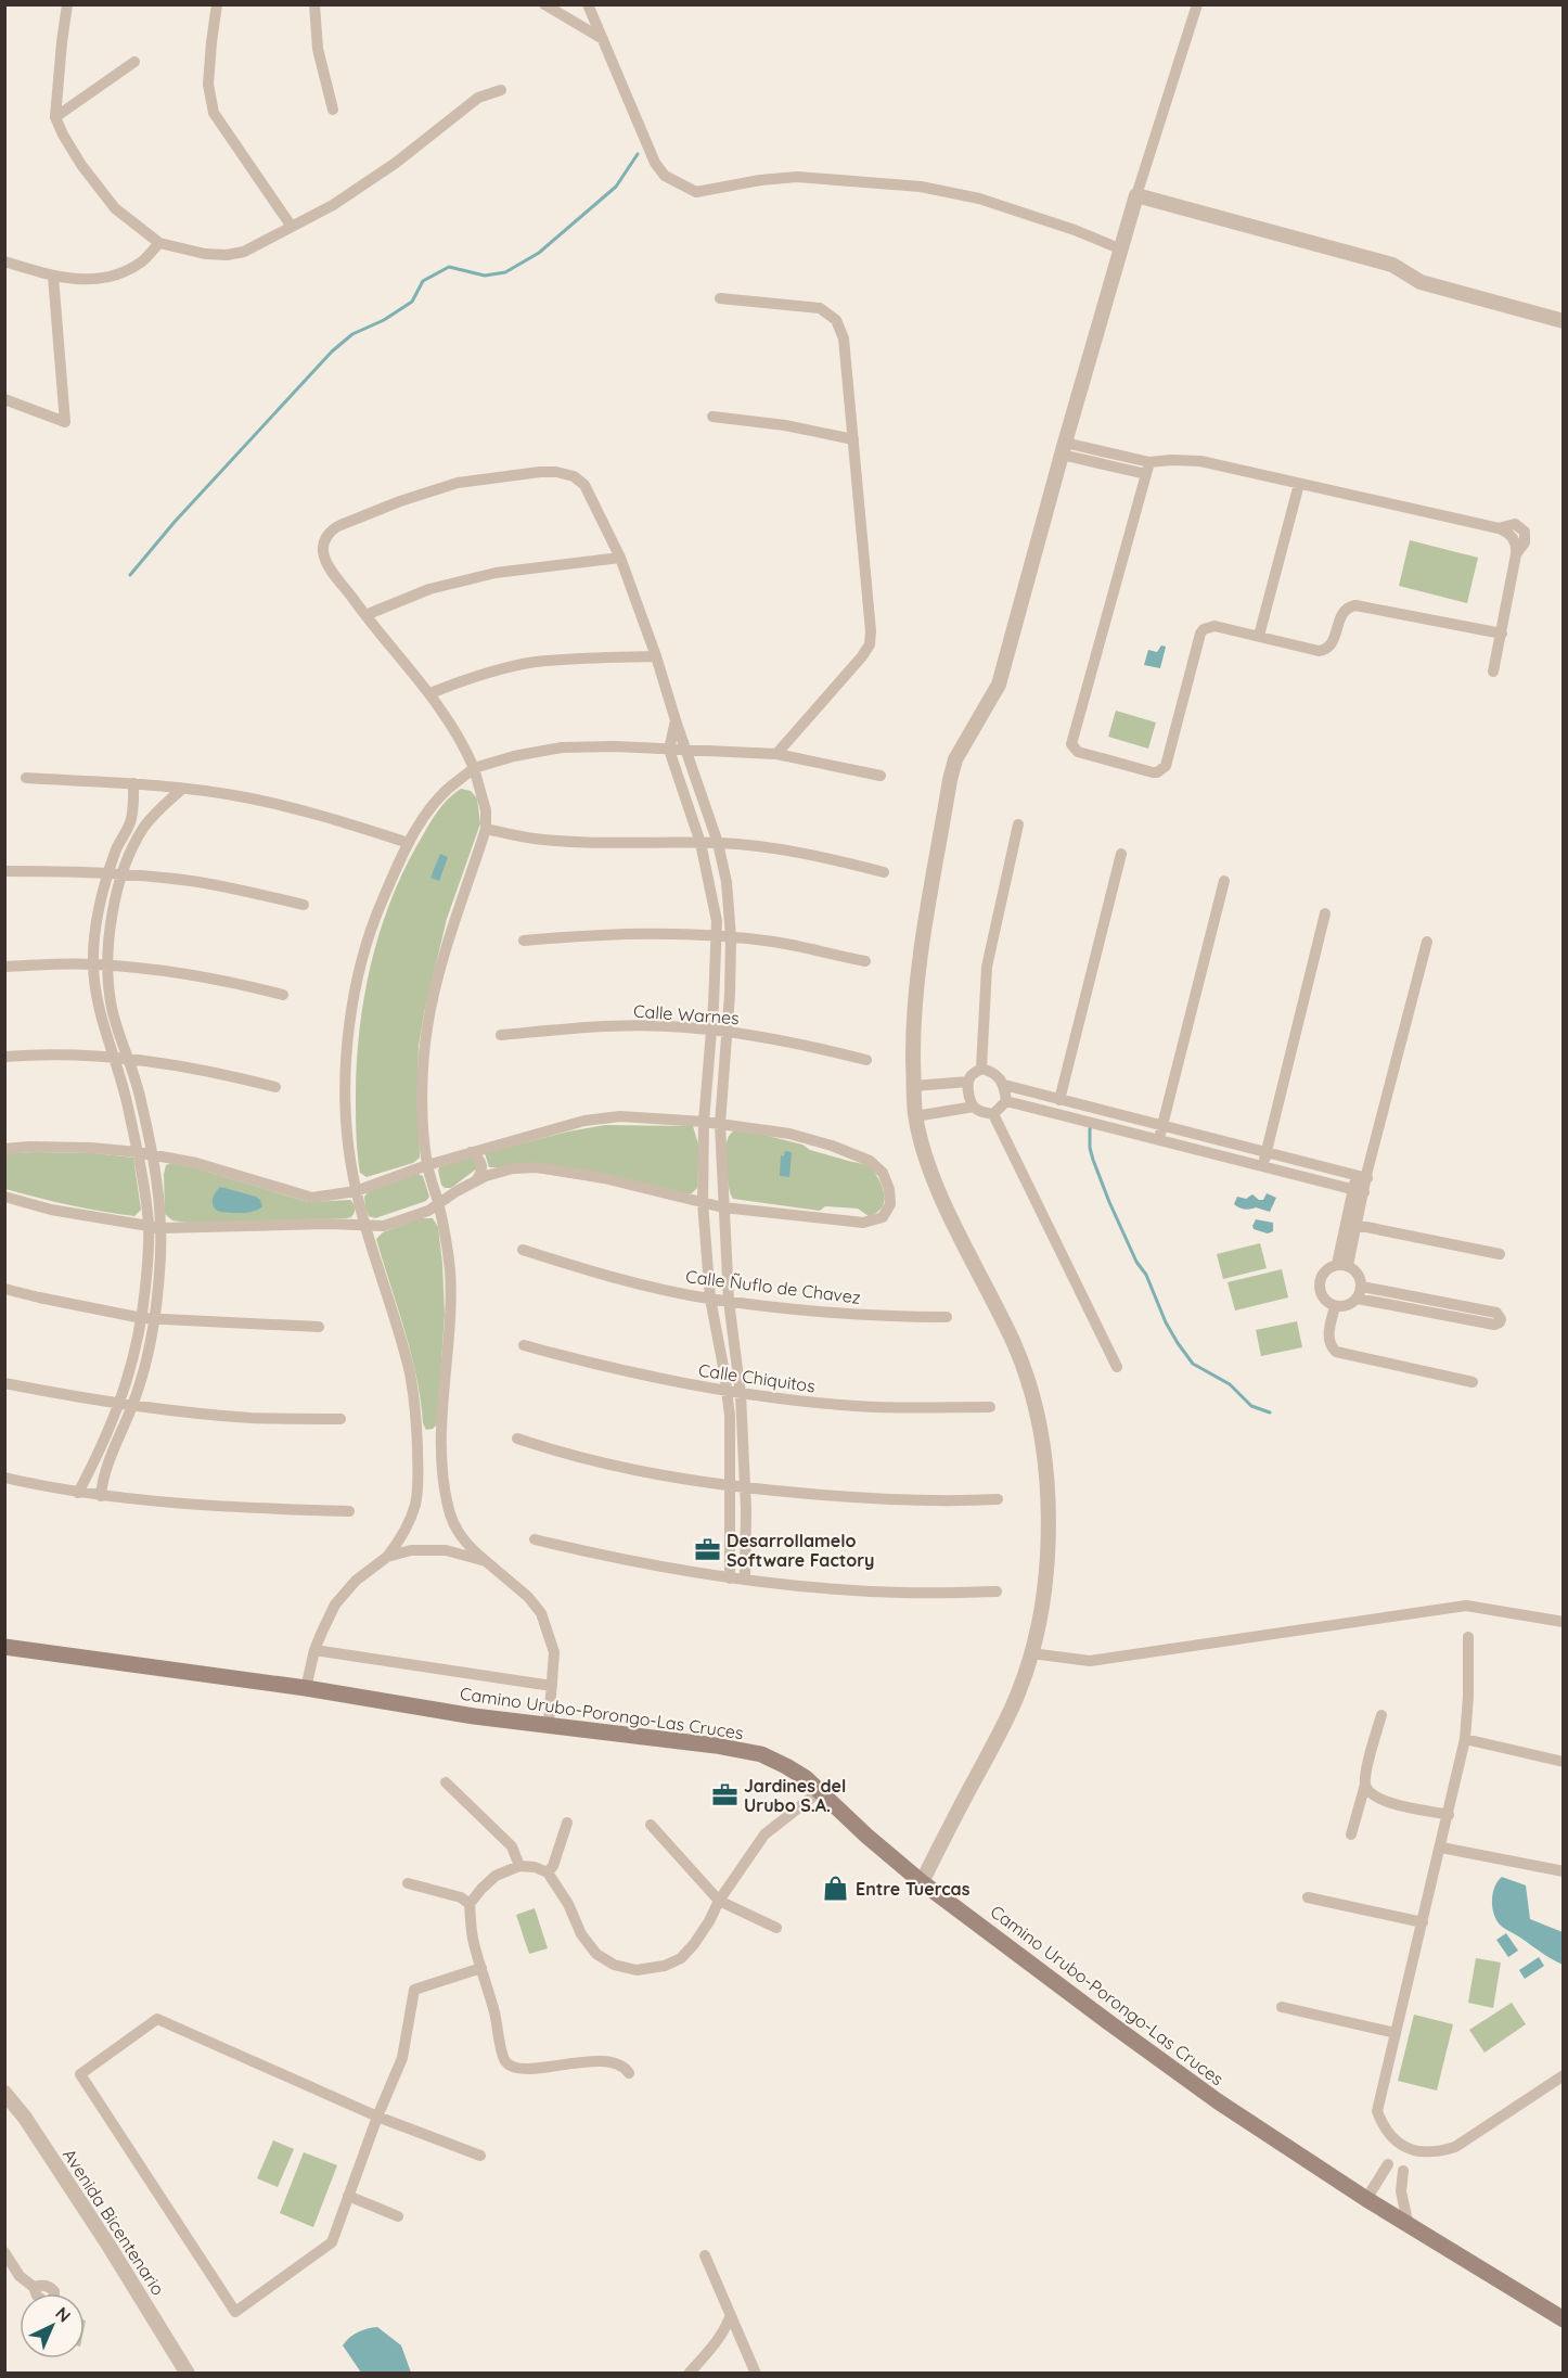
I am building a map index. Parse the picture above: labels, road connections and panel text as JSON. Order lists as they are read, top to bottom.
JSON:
{
  "streets": {
    "main road": ["Camino Urubo-Porongo-Las Cruces"],
    "street": [
      "Calle Warnes",
      "Calle Ñuflo de Chavez",
      "Calle Chiquitos",
      "Avenida Bicentenario"
    ]
  },
  "places": {
    "office": ["Desarrollamelo Software Factory", "Jardines del Urubo S.A."],
    "shop": ["Entre Tuercas"]
  },
  "north": "top right"
}
